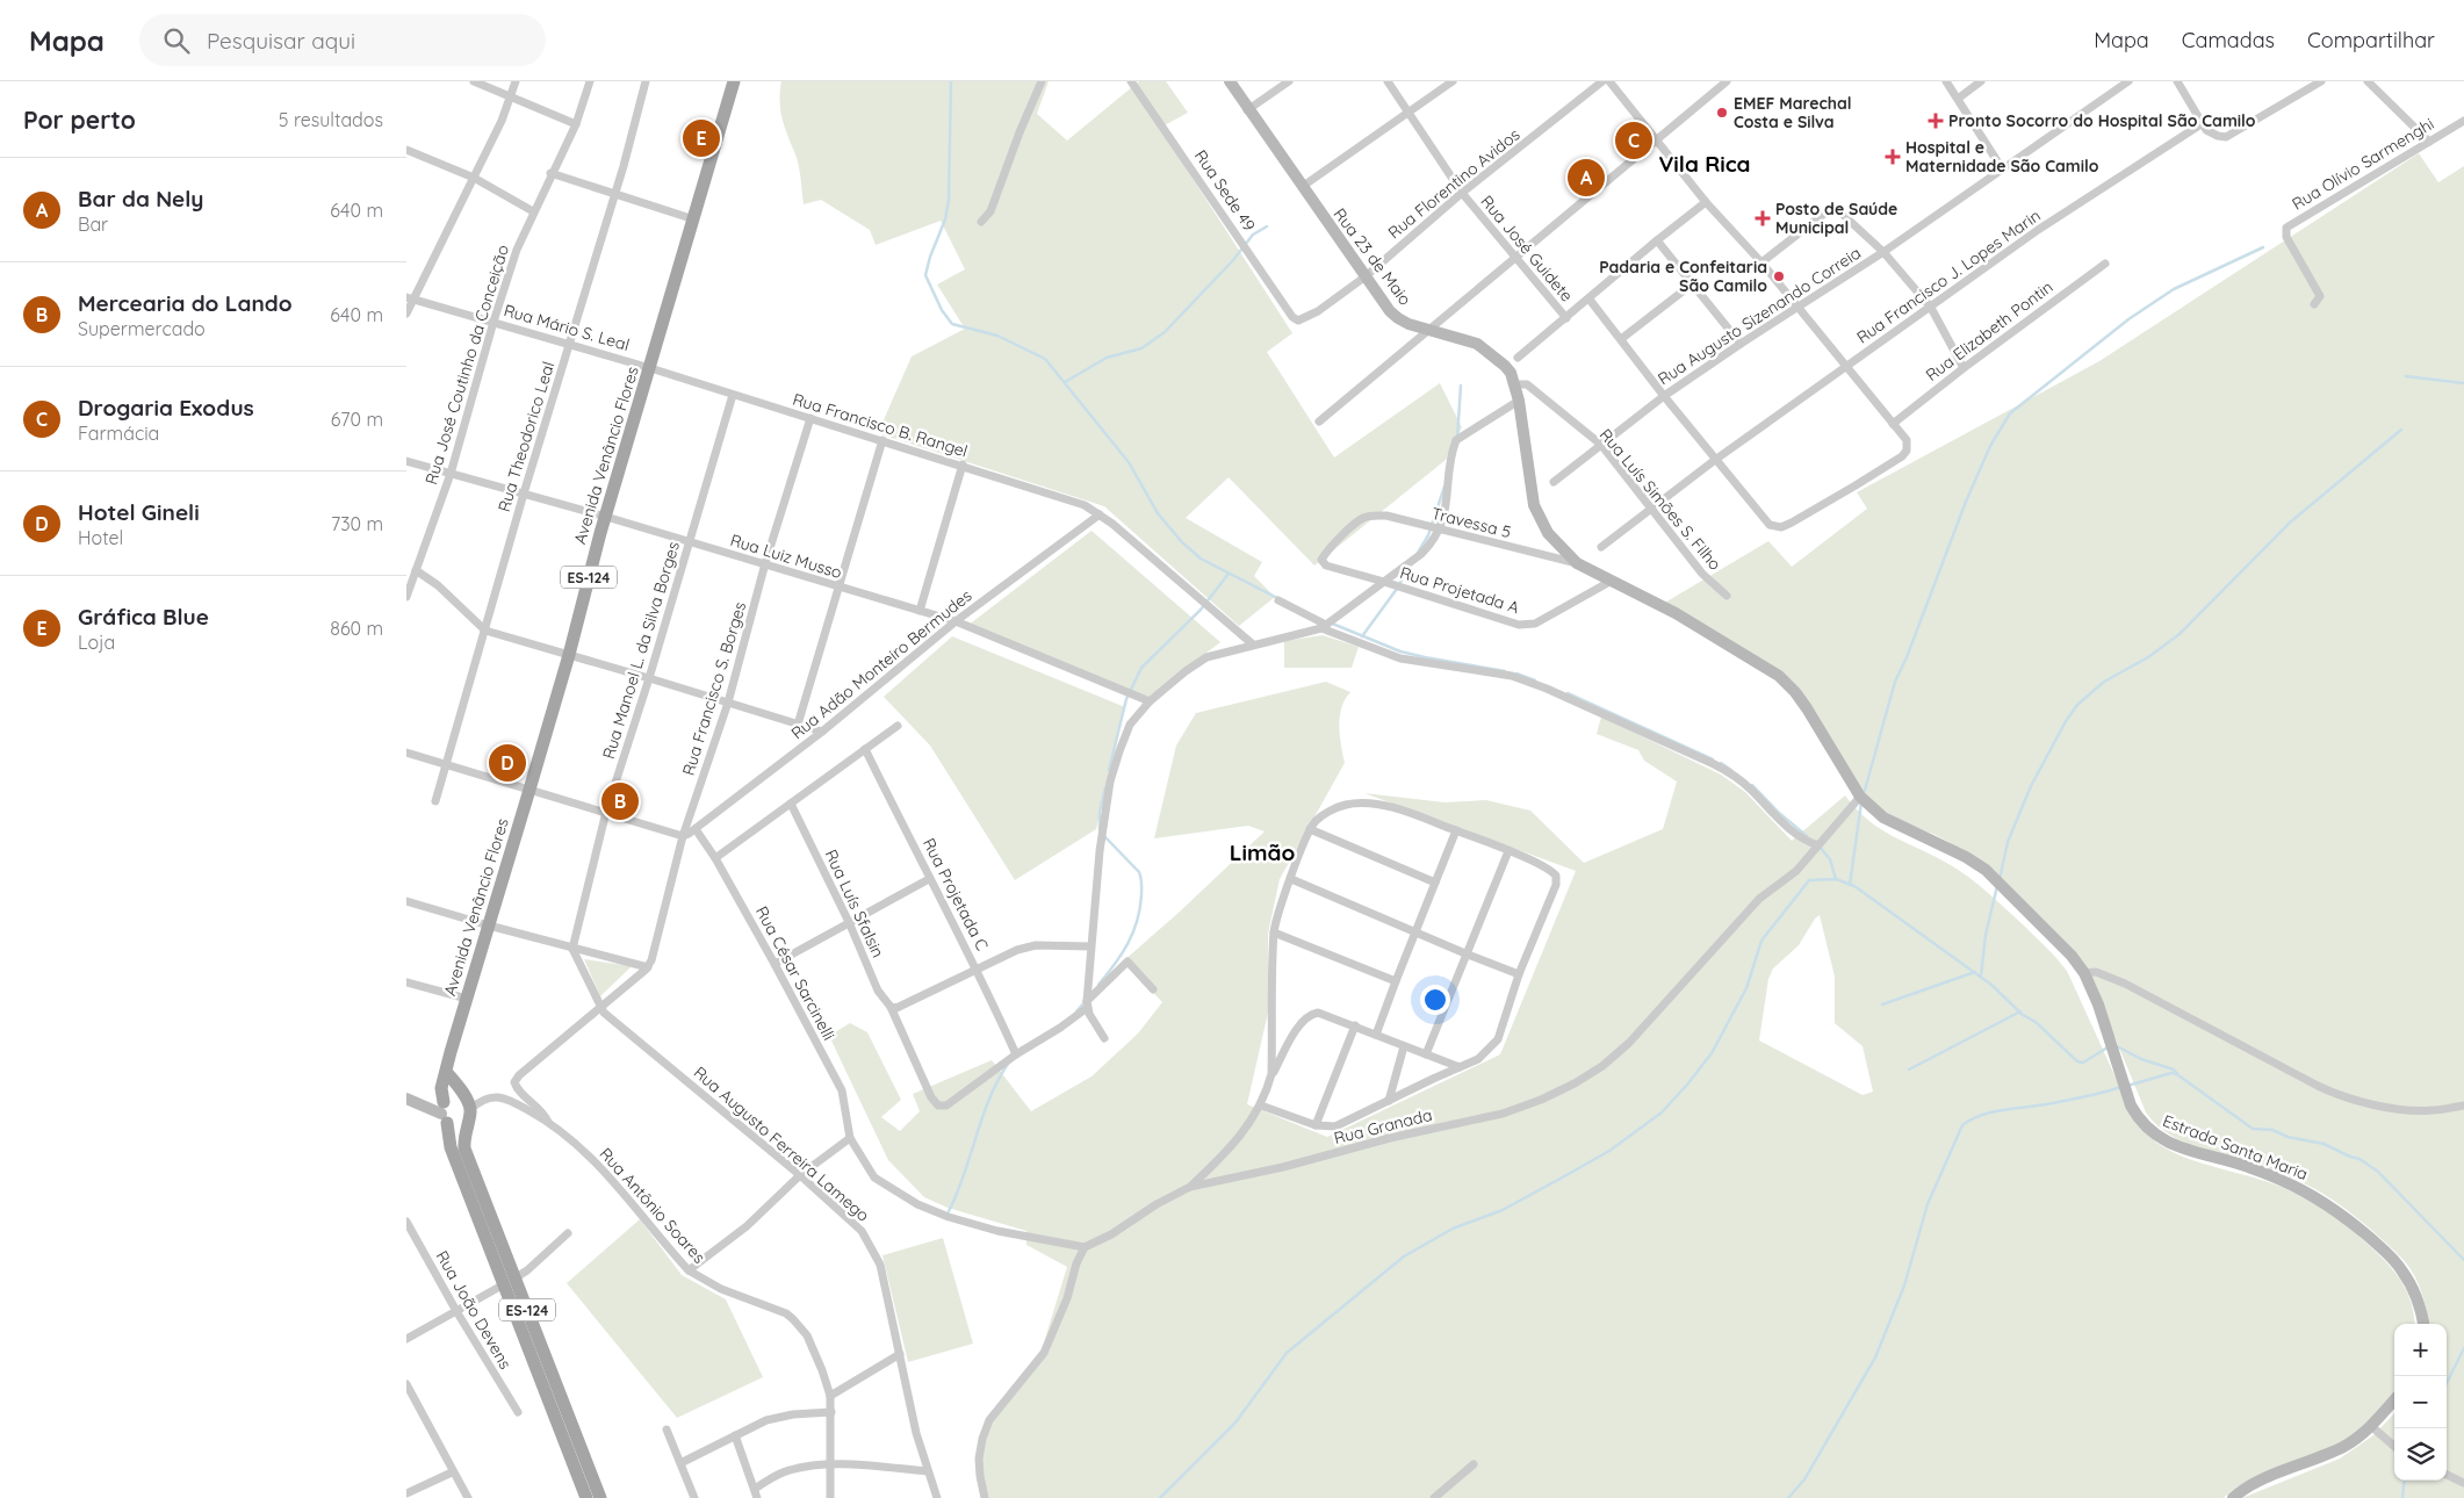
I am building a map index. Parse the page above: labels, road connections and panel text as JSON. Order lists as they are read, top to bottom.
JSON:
{
  "streets": {
    "main road": ["Avenida Venâncio Flores", "ES-124"],
    "street": [
      "Rua Olívio Sarmenghi",
      "Rua Florentino Avidos",
      "Rua Sede 49",
      "Rua José Guidete",
      "Rua 23 de Maio",
      "Rua Francisco J. Lopes Marin",
      "Rua Augusto Sizenando Correia",
      "Rua Mário S. Leal",
      "Rua Elizabeth Pontin",
      "Rua José Coutinho da Conceição",
      "Rua Francisco B. Rangel",
      "Rua Theodorico Leal",
      "Rua Luís Simões S. Filho",
      "Travessa 5",
      "Rua Luiz Musso",
      "Rua Projetada A",
      "Rua Manoel L. da Silva Borges",
      "Rua Adão Monteiro Bermudes",
      "Rua Francisco S. Borges",
      "Rua Projetada C",
      "Rua Luís Sfalsin",
      "Rua César Sarcinelli",
      "Rua Granada",
      "Rua Augusto Ferreira Lamego",
      "Estrada Santa Maria",
      "Rua Antônio Soares",
      "Rua João Devens"
    ]
  },
  "crossings": [
    ["Rua Florentino Avidos", "Rua Sede 49"],
    ["Rua Florentino Avidos", "Rua José Guidete"],
    ["Rua Florentino Avidos", "Rua 23 de Maio"],
    ["Rua 23 de Maio", "Rua Luís Simões S. Filho"],
    ["Rua 23 de Maio", "Travessa 5"],
    ["Rua 23 de Maio", "Rua Projetada A"],
    ["Rua 23 de Maio", "Estrada Santa Maria"],
    ["Rua Francisco J. Lopes Marin", "Rua Luís Simões S. Filho"],
    ["Rua Augusto Sizenando Correia", "Rua Luís Simões S. Filho"],
    ["Rua Mário S. Leal", "Rua José Coutinho da Conceição"],
    ["Rua Mário S. Leal", "Rua Francisco B. Rangel"],
    ["Rua Mário S. Leal", "Rua Theodorico Leal"],
    ["Rua Mário S. Leal", "Avenida Venâncio Flores"],
    ["Rua José Coutinho da Conceição", "Rua Luiz Musso"],
    ["Rua Francisco B. Rangel", "Avenida Venâncio Flores"],
    ["Rua Francisco B. Rangel", "Rua Manoel L. da Silva Borges"],
    ["Rua Francisco B. Rangel", "Rua Adão Monteiro Bermudes"],
    ["Rua Francisco B. Rangel", "Rua Francisco S. Borges"],
    ["Rua Theodorico Leal", "Rua Luiz Musso"],
    ["Avenida Venâncio Flores", "Rua Luiz Musso"],
    ["Avenida Venâncio Flores", "Rua Antônio Soares"],
    ["Travessa 5", "Rua Projetada A"],
    ["Rua Luiz Musso", "Rua Manoel L. da Silva Borges"],
    ["Rua Luiz Musso", "Rua Adão Monteiro Bermudes"],
    ["Rua Luiz Musso", "Rua Francisco S. Borges"],
    ["Rua Projetada A", "Estrada Santa Maria"],
    ["Rua Manoel L. da Silva Borges", "Rua Augusto Ferreira Lamego"],
    ["Rua Adão Monteiro Bermudes", "Rua Francisco S. Borges"],
    ["Rua Adão Monteiro Bermudes", "Rua César Sarcinelli"],
    ["Rua Projetada C", "Rua Luís Sfalsin"],
    ["Rua Granada", "Estrada Santa Maria"],
    ["Rua Augusto Ferreira Lamego", "Rua Antônio Soares"]
  ],
  "districts": ["Vila Rica", "Limão"],
  "places": {
    "other": ["EMEF Marechal Costa e Silva", "Padaria e Confeitaria São Camilo"],
    "health": ["Pronto Socorro do Hospital São Camilo", "Hospital e Maternidade São Camilo", "Posto de Saúde Municipal"]
  },
  "page": {
    "header": "Mapa",
    "search": "Pesquisar aqui",
    "nav": ["Mapa", "Camadas", "Compartilhar"],
    "heading": ["Por perto", "5 resultados"],
    "pins": [
      "E",
      "C",
      "A",
      "D",
      "B"
    ],
    "list": [
      {
        "mark": "A",
        "name": "Bar da Nely",
        "note": "Bar",
        "value": "640 m"
      },
      {
        "mark": "B",
        "name": "Mercearia do Lando",
        "note": "Supermercado",
        "value": "640 m"
      },
      {
        "mark": "C",
        "name": "Drogaria Exodus",
        "note": "Farmácia",
        "value": "670 m"
      },
      {
        "mark": "D",
        "name": "Hotel Gineli",
        "note": "Hotel",
        "value": "730 m"
      },
      {
        "mark": "E",
        "name": "Gráfica Blue",
        "note": "Loja",
        "value": "860 m"
      }
    ],
    "map_buttons": ["+", "−"]
  }
}
